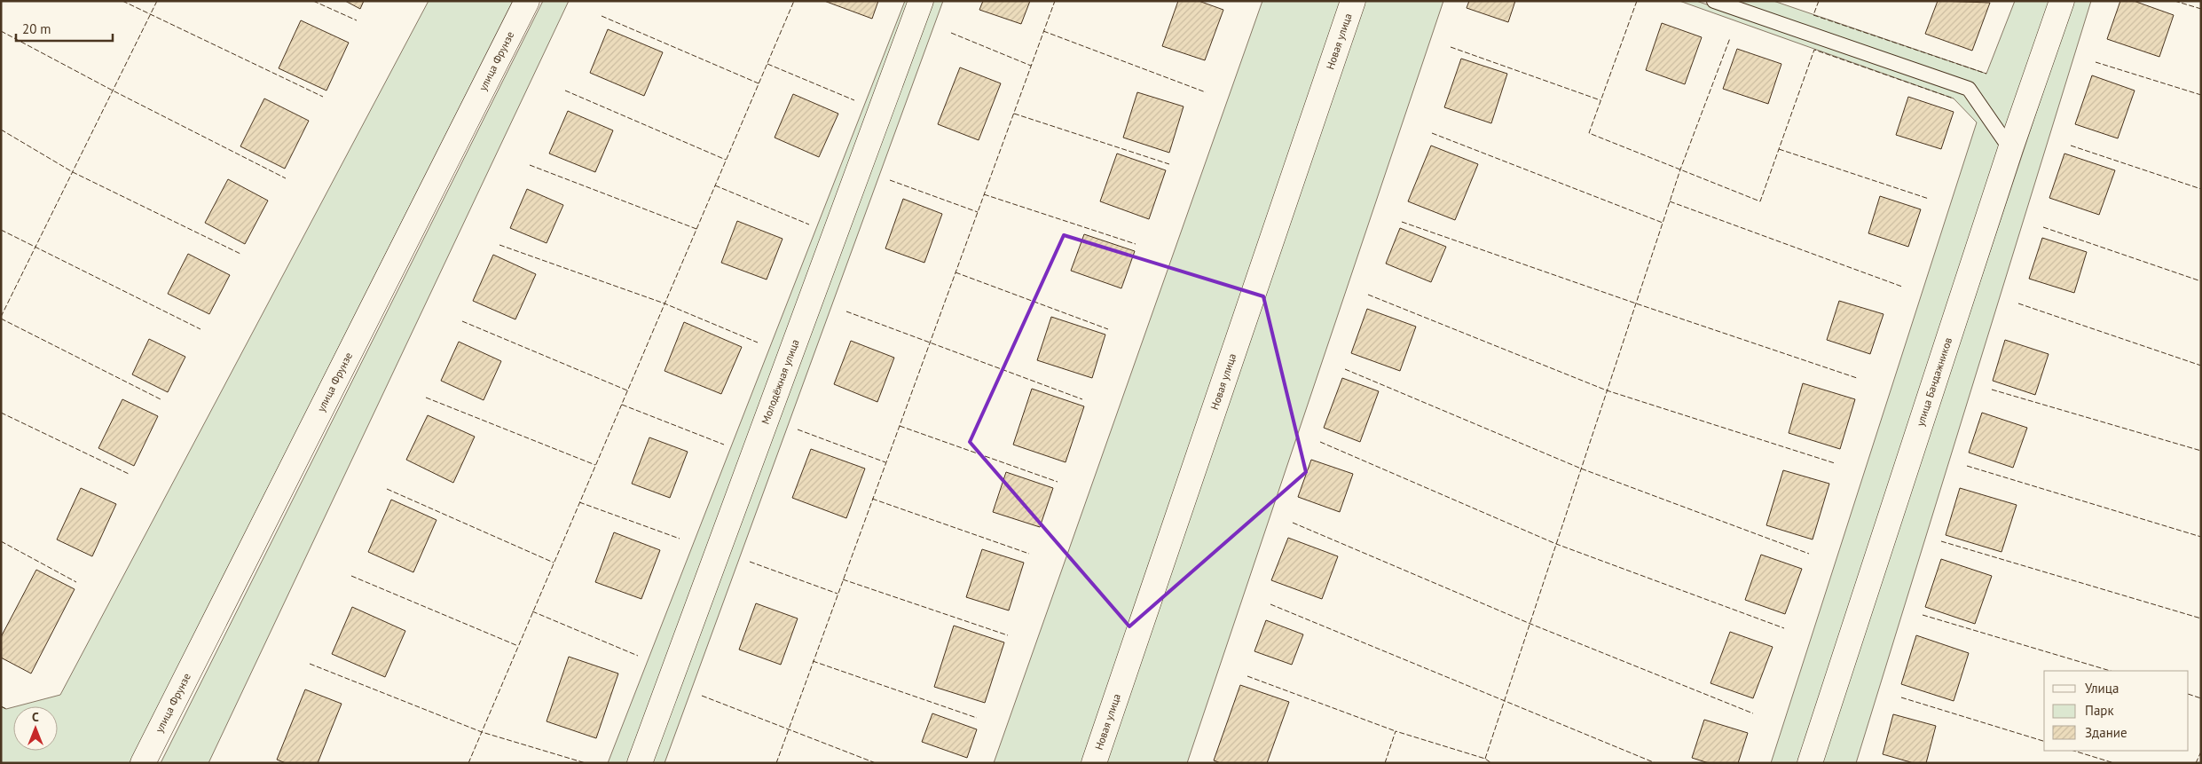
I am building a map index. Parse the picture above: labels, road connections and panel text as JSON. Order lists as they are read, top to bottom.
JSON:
{
  "streets": {
    "street": [
      "Новая улица",
      "улица Фрунзе",
      "Молодёжная улица",
      "улица Бандажников"
    ]
  },
  "legend": ["Улица", "Парк", "Здание"],
  "scale_bar": "20 m",
  "north": "top"
}
